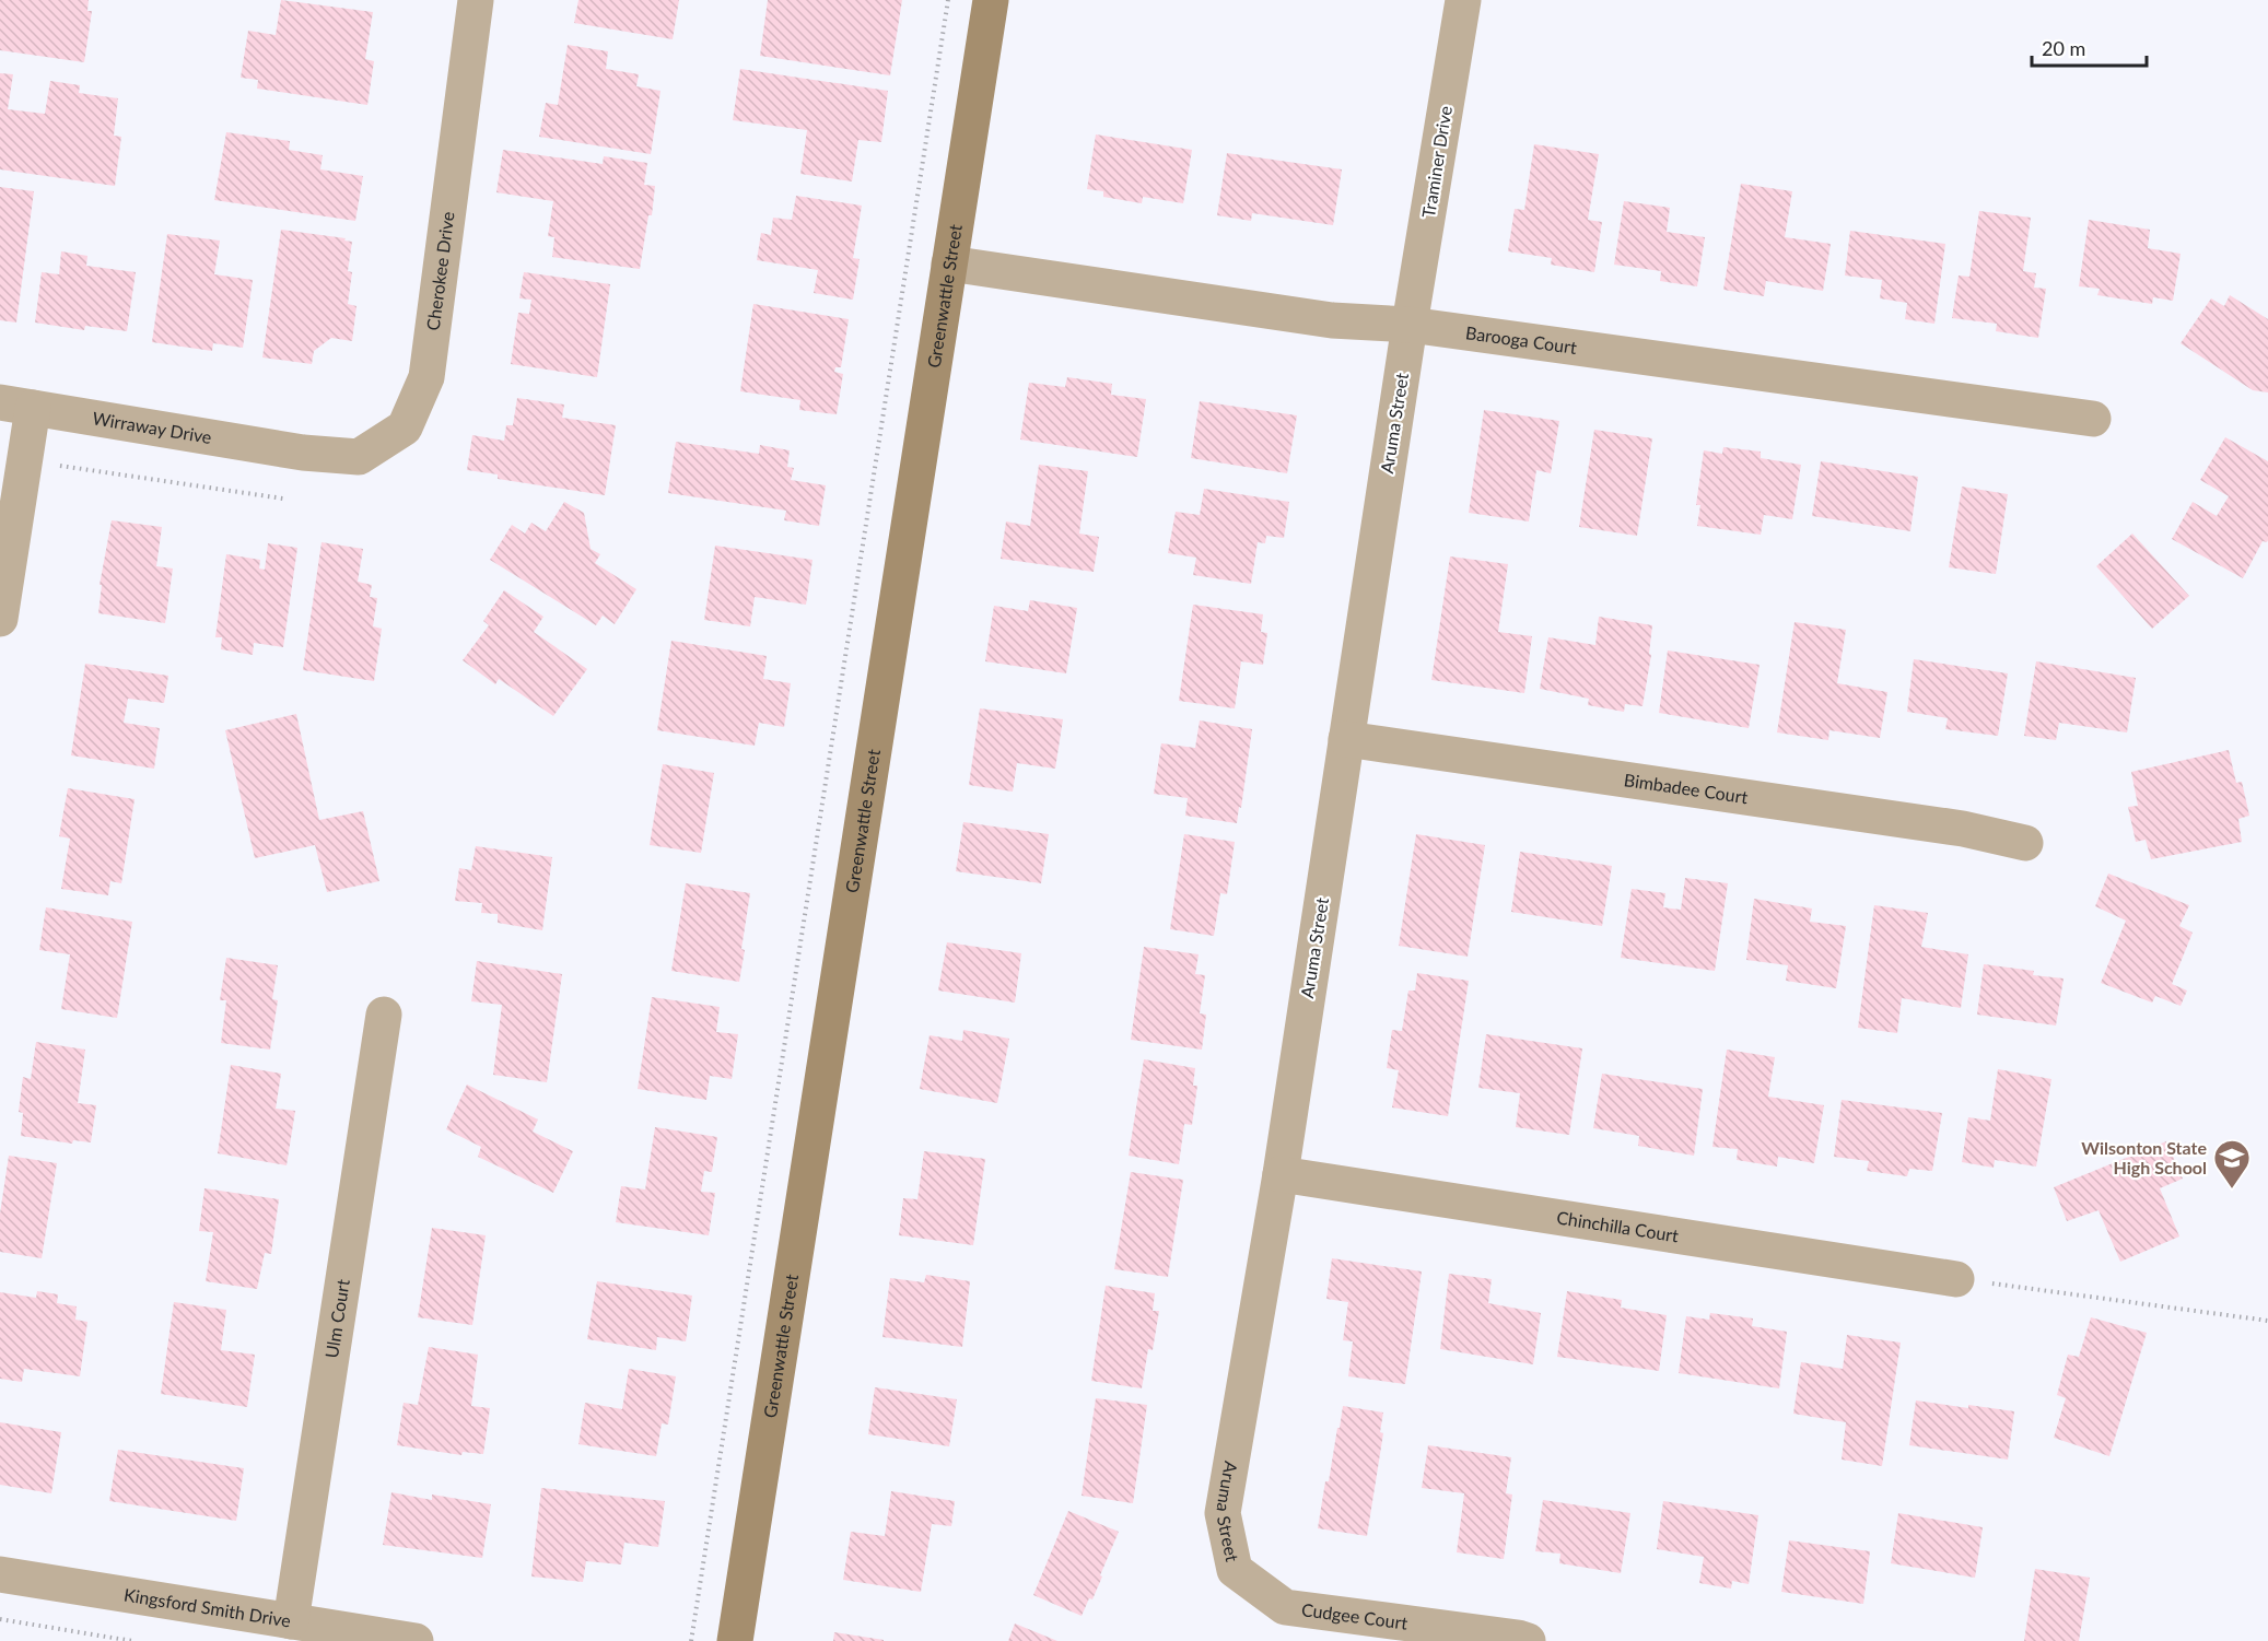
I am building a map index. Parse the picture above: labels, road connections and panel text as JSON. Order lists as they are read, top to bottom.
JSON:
{
  "streets": {
    "main road": ["Greenwattle Street"],
    "street": [
      "Traminer Drive",
      "Cherokee Drive",
      "Barooga Court",
      "Aruma Street",
      "Wirraway Drive",
      "Bimbadee Court",
      "Chinchilla Court",
      "Ulm Court",
      "Kingsford Smith Drive",
      "Cudgee Court"
    ]
  },
  "crossings": [
    ["Traminer Drive", "Barooga Court"],
    ["Traminer Drive", "Aruma Street"],
    ["Cherokee Drive", "Wirraway Drive"],
    ["Greenwattle Street", "Barooga Court"],
    ["Barooga Court", "Aruma Street"],
    ["Aruma Street", "Bimbadee Court"],
    ["Aruma Street", "Chinchilla Court"],
    ["Aruma Street", "Cudgee Court"],
    ["Ulm Court", "Kingsford Smith Drive"]
  ],
  "places": {
    "school or university": ["Wilsonton State High School"]
  },
  "scale_bar": "20 m"
}
